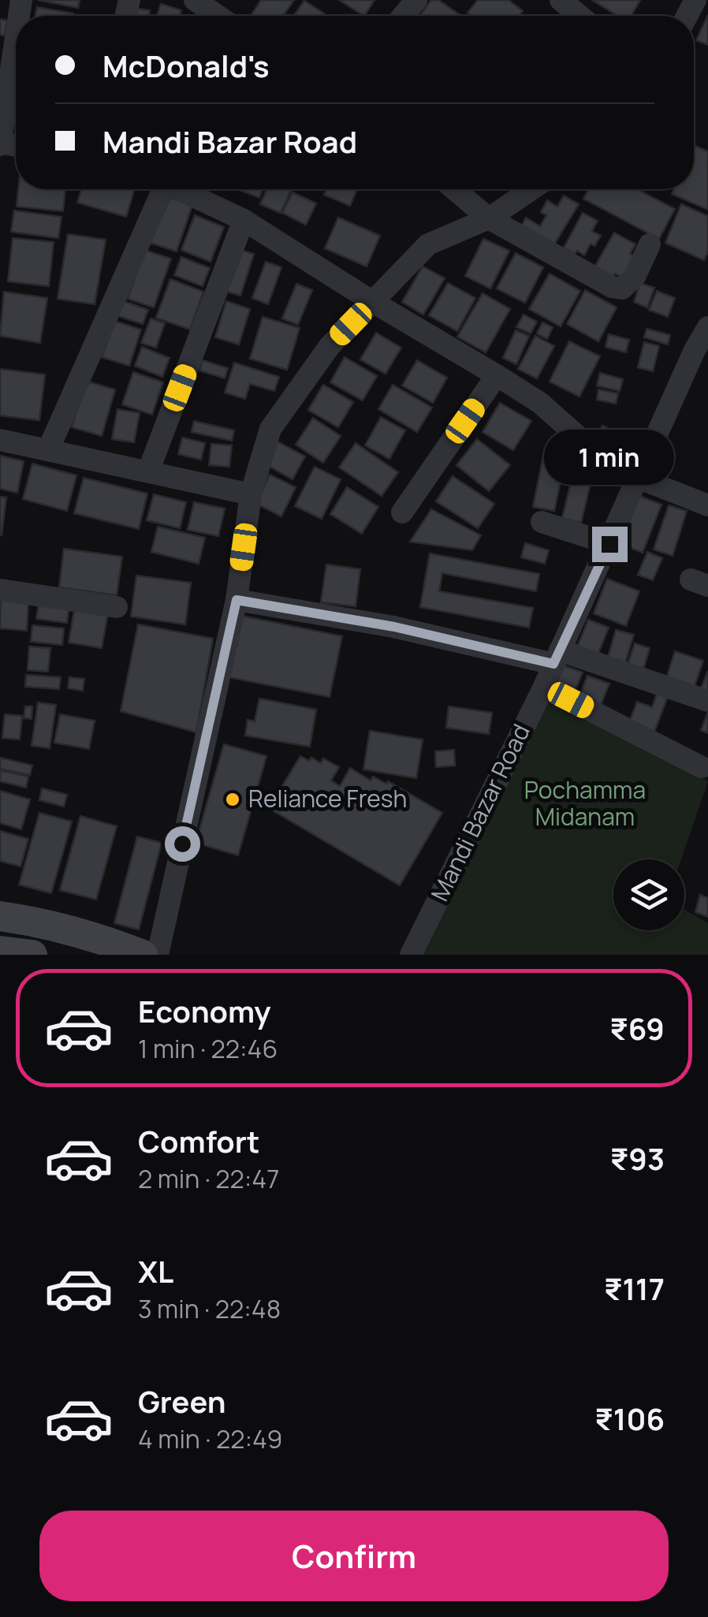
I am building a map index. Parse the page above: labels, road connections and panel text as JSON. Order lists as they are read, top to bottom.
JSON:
{
  "streets": {
    "street": ["Mandi Bazar Road"]
  },
  "parks": ["Pochamma Midanam"],
  "places": ["Reliance Fresh"],
  "page": {
    "banner": ["McDonald's", "Mandi Bazar Road"],
    "bubble": "1 min",
    "list": [
      {
        "name": "Economy",
        "note": "1 min · 22:46",
        "value": "₹69"
      },
      {
        "name": "Comfort",
        "note": "2 min · 22:47",
        "value": "₹93"
      },
      {
        "name": "XL",
        "note": "3 min · 22:48",
        "value": "₹117"
      },
      {
        "name": "Green",
        "note": "4 min · 22:49",
        "value": "₹106"
      }
    ],
    "buttons": "Confirm"
  }
}
